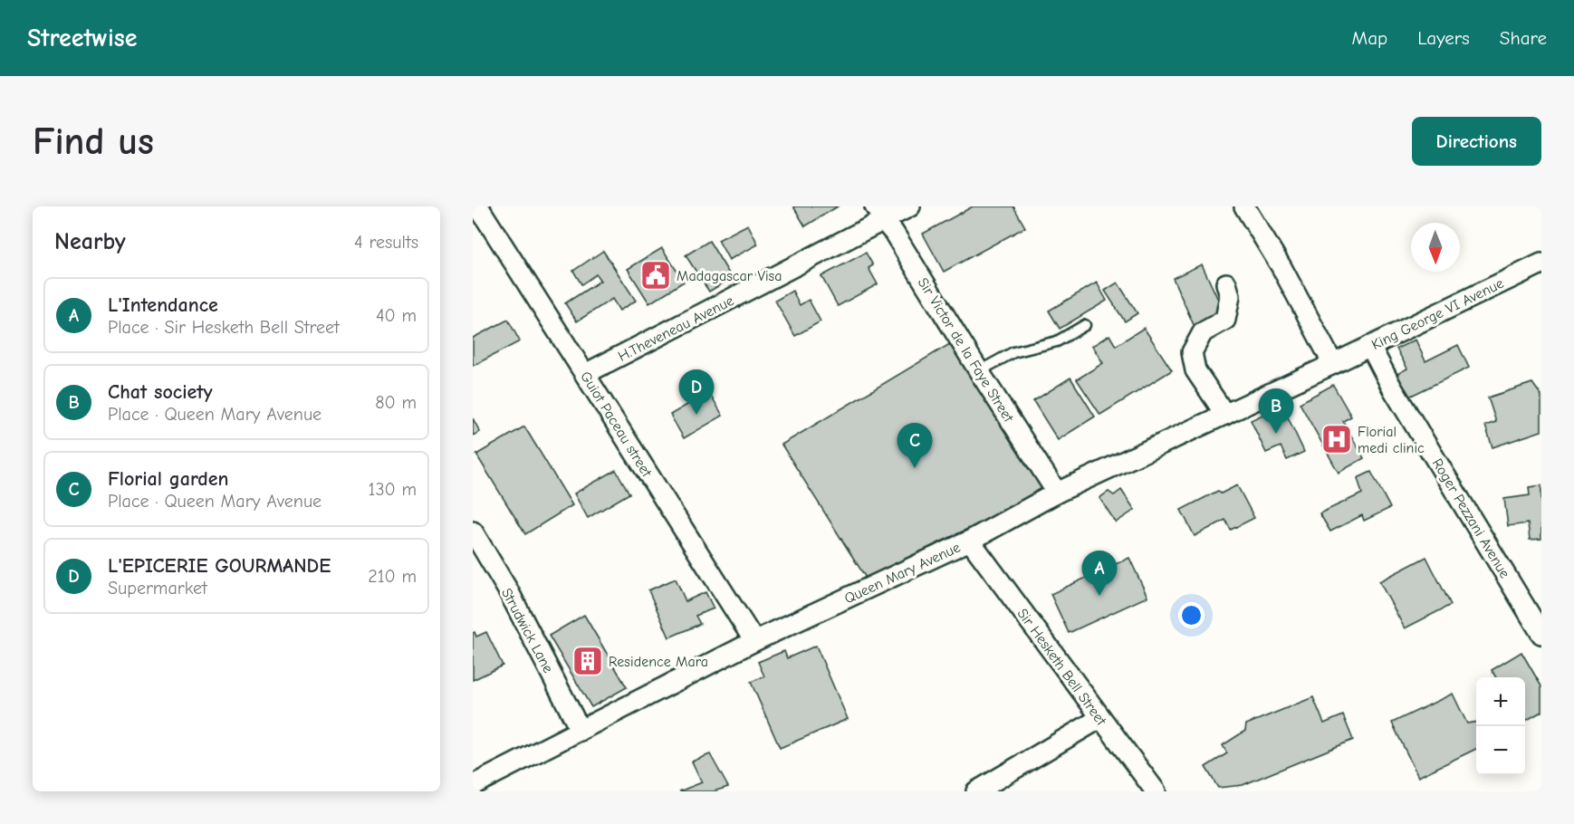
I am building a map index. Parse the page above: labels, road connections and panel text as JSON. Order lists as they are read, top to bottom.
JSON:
{
  "streets": {
    "street": [
      "King George VI Avenue",
      "H.Theveneau Avenue",
      "Sir Victor de la Faye Street",
      "Guiot Paceau street",
      "Roger Pezzani Avenue",
      "Queen Mary Avenue",
      "Strudwick Lane",
      "Sir Hesketh Bell Street"
    ]
  },
  "crossings": [
    ["King George VI Avenue", "Roger Pezzani Avenue"],
    ["King George VI Avenue", "Queen Mary Avenue"],
    ["H.Theveneau Avenue", "Sir Victor de la Faye Street"],
    ["H.Theveneau Avenue", "Guiot Paceau street"],
    ["Sir Victor de la Faye Street", "Queen Mary Avenue"],
    ["Guiot Paceau street", "Queen Mary Avenue"],
    ["Queen Mary Avenue", "Strudwick Lane"],
    ["Queen Mary Avenue", "Sir Hesketh Bell Street"]
  ],
  "places": {
    "public building": ["Madagascar Visa"],
    "hospital": ["Florial medi clinic"],
    "building": ["Residence Mara"]
  },
  "north": "bottom",
  "page": {
    "header": "Streetwise",
    "nav": ["Map", "Layers", "Share"],
    "buttons": "Directions",
    "title": "Find us",
    "heading": ["Nearby", "4 results"],
    "list": [
      {
        "mark": "A",
        "name": "L'Intendance",
        "note": "Place · Sir Hesketh Bell Street",
        "value": "40 m"
      },
      {
        "mark": "B",
        "name": "Chat society",
        "note": "Place · Queen Mary Avenue",
        "value": "80 m"
      },
      {
        "mark": "C",
        "name": "Florial garden",
        "note": "Place · Queen Mary Avenue",
        "value": "130 m"
      },
      {
        "mark": "D",
        "name": "L'EPICERIE GOURMANDE",
        "note": "Supermarket",
        "value": "210 m"
      }
    ],
    "pins": [
      "D",
      "B",
      "C",
      "A"
    ],
    "map_buttons": ["+", "−"]
  }
}
